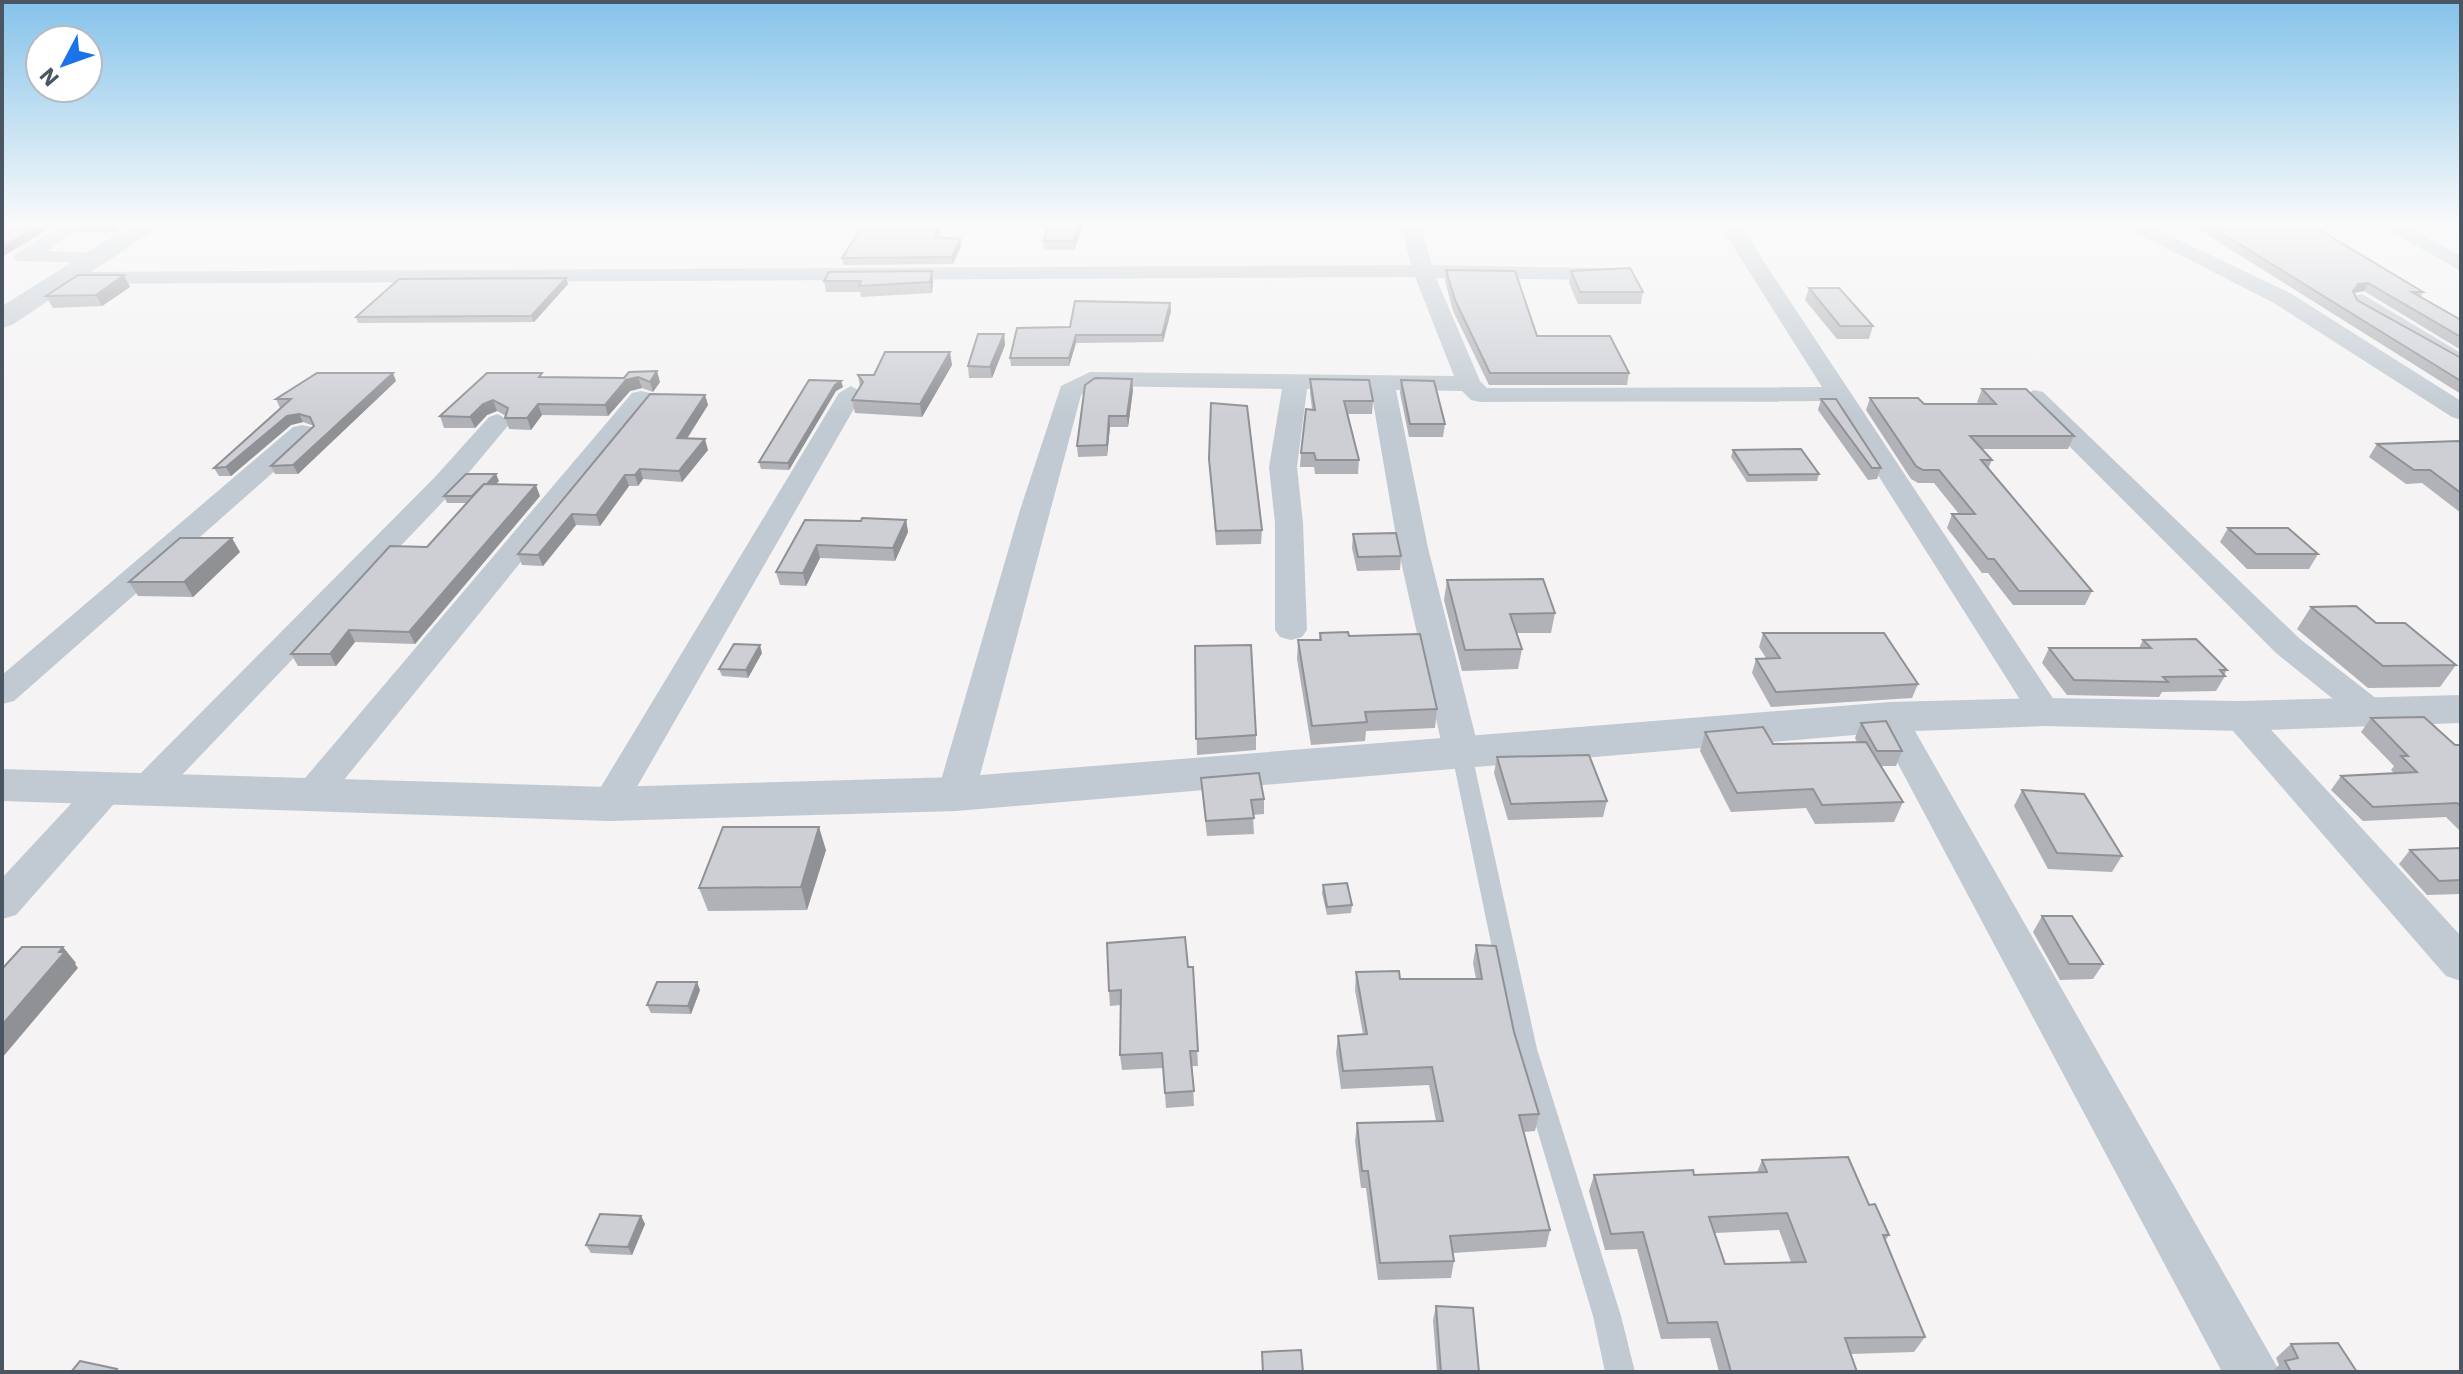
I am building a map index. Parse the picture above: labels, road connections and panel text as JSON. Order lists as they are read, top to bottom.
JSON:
{
  "north": "bottom left"
}
